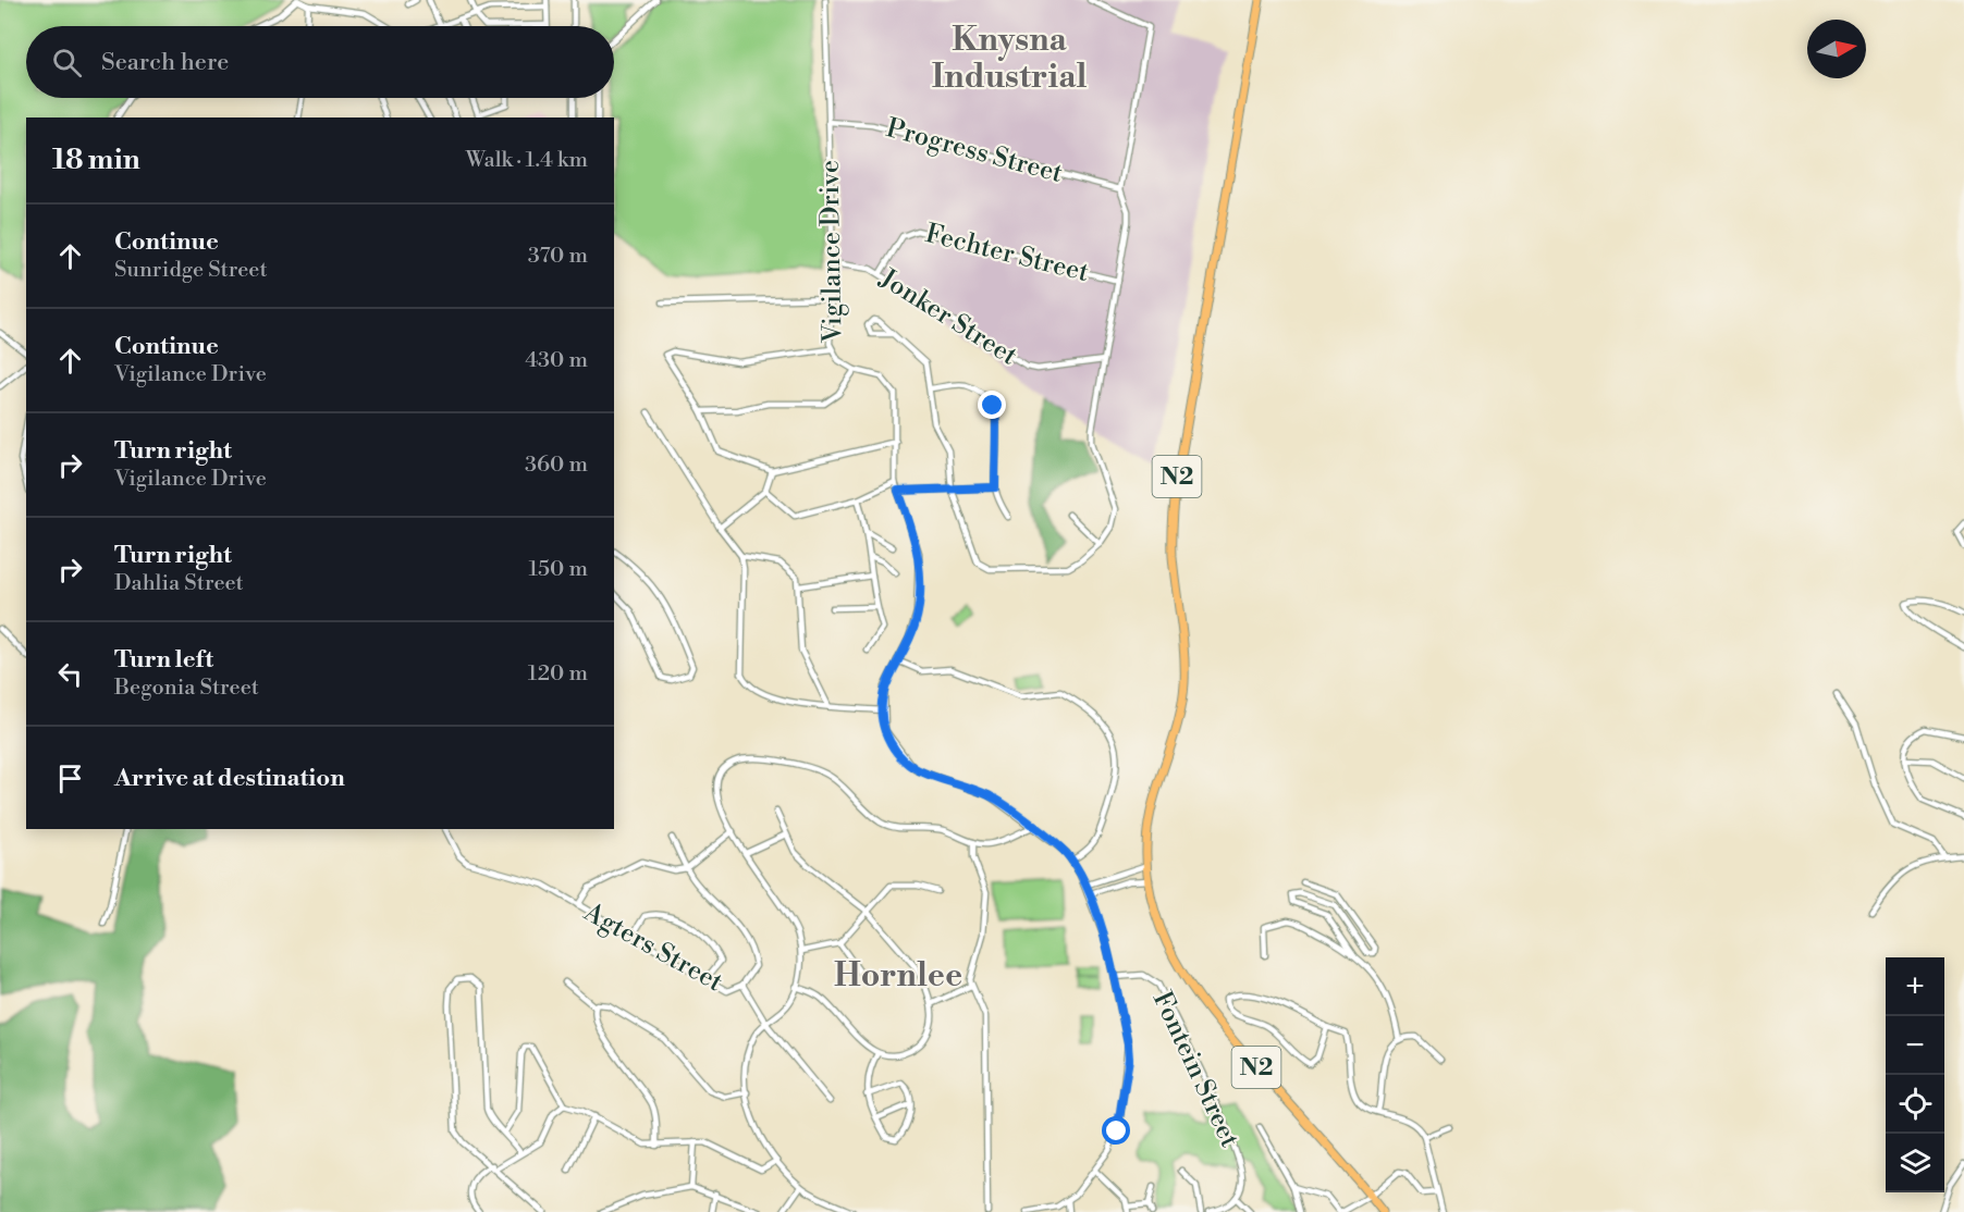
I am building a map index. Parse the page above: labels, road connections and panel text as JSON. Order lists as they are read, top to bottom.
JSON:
{
  "streets": {
    "highway": ["N2"],
    "street": [
      "Progress Street",
      "Vigilance Drive",
      "Fechter Street",
      "Jonker Street",
      "Agters Street",
      "Fontein Street"
    ]
  },
  "crossings": [
    ["Progress Street", "Vigilance Drive"],
    ["Vigilance Drive", "Jonker Street"],
    ["Vigilance Drive", "Fontein Street"],
    ["Fechter Street", "Jonker Street"]
  ],
  "districts": ["Knysna Industrial", "Hornlee"],
  "north": "right",
  "page": {
    "search": "Search here",
    "heading": ["18 min", "Walk · 1.4 km"],
    "list": [
      ["Continue", "Sunridge Street", "370 m"],
      ["Continue", "Vigilance Drive", "430 m"],
      ["Turn right", "Vigilance Drive", "360 m"],
      ["Turn right", "Dahlia Street", "150 m"],
      ["Turn left", "Begonia Street", "120 m"],
      "Arrive at destination"
    ],
    "map_buttons": ["+", "−"]
  }
}
